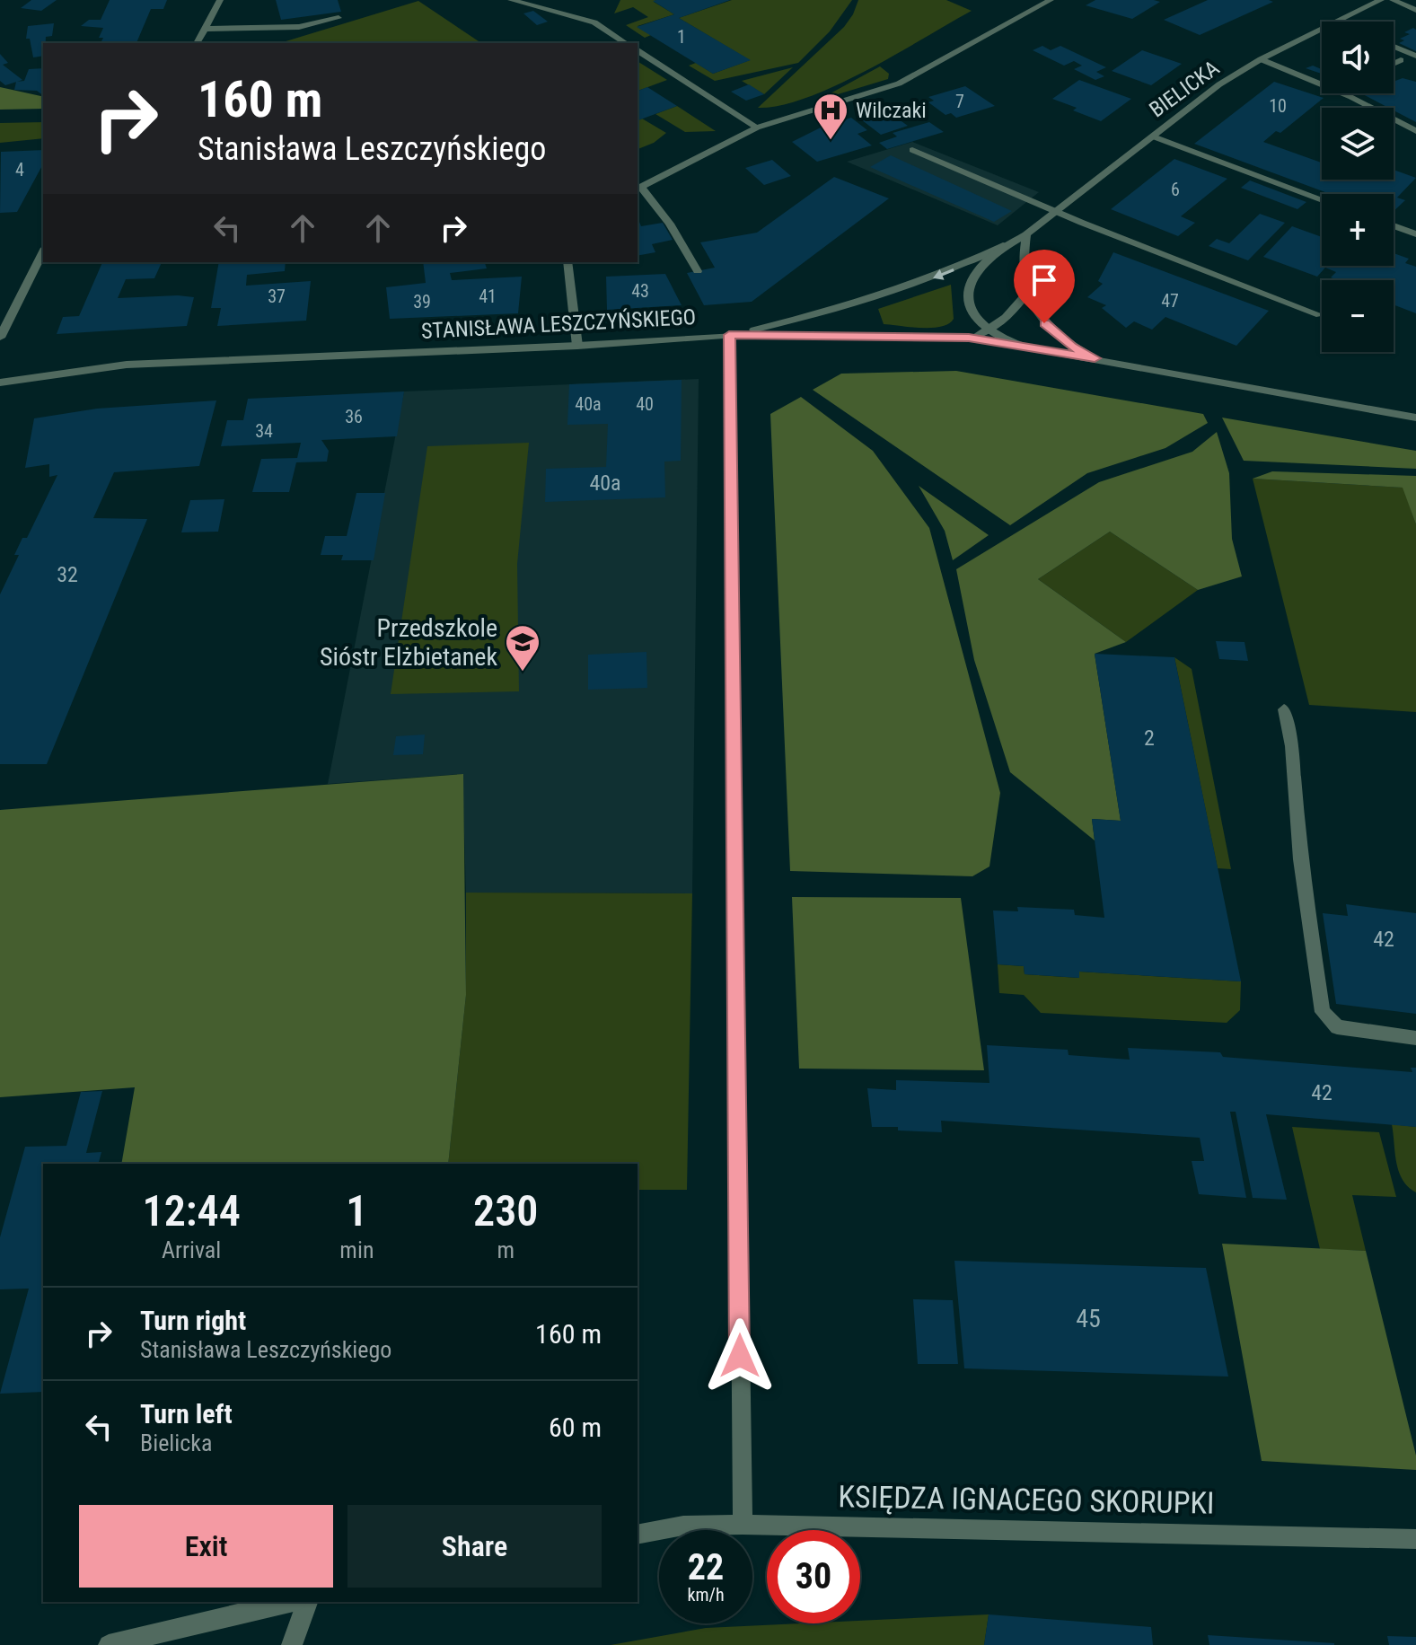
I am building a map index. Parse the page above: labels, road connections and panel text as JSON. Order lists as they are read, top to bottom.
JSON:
{
  "streets": {
    "street": ["BIELICKA", "STANISŁAWA LESZCZYŃSKIEGO", "KSIĘDZA IGNACEGO SKORUPKI"]
  },
  "crossings": [
    ["BIELICKA", "STANISŁAWA LESZCZYŃSKIEGO"]
  ],
  "places": {
    "hospital": ["Wilczaki"],
    "school or university": ["Przedszkole Sióstr Elżbietanek"]
  },
  "house_numbers": [
    "1",
    "7",
    "10",
    "4",
    "6",
    "43",
    "37",
    "41",
    "47",
    "39",
    "40a",
    "40",
    "36",
    "34",
    "40a",
    "32",
    "2",
    "42",
    "42",
    "45"
  ],
  "page": {
    "map_buttons": ["+", "−"],
    "turn": ["160 m", "Stanisława Leszczyńskiego"],
    "eta": [
      "12:44",
      "Arrival",
      "1",
      "min",
      "230",
      "m"
    ],
    "list": [
      {
        "name": "Turn right",
        "note": "Stanisława Leszczyńskiego",
        "value": "160 m"
      },
      {
        "name": "Turn left",
        "note": "Bielicka",
        "value": "60 m"
      }
    ],
    "buttons": ["Exit", "Share"],
    "speed": "22 km/h",
    "limit": "30"
  }
}
